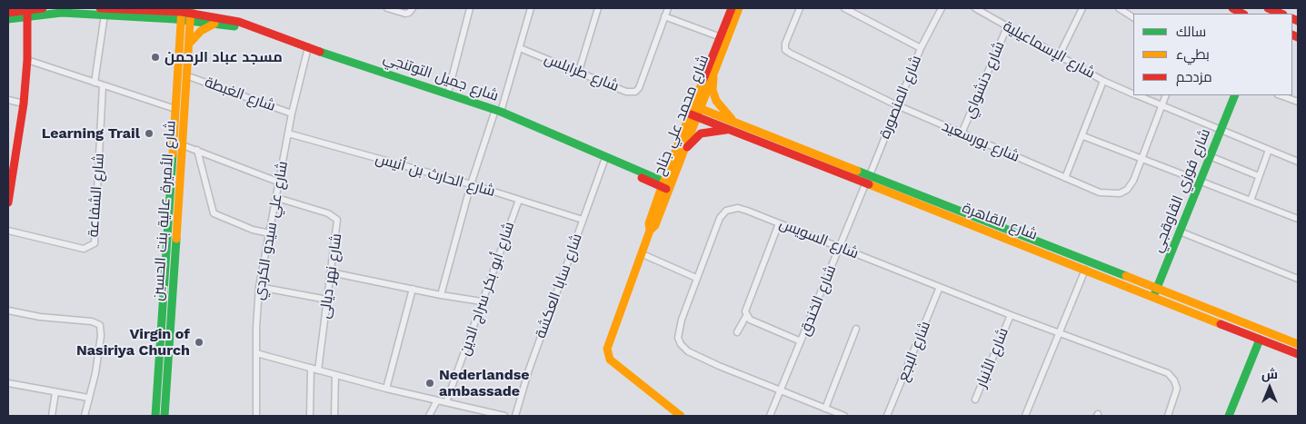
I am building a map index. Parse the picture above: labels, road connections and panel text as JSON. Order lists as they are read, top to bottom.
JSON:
{
  "streets": {
    "main road": [
      "شارع جميل التوتنجي",
      "شارع محمد علي جناح",
      "شارع فوزي القاوقجي",
      "شارع الأميرة عالية بنت الحسين",
      "شارع القاهرة"
    ],
    "street": [
      "شارع الإسماعيلية",
      "شارع طرابلس",
      "شارع دنشواي",
      "شارع الغبطة",
      "شارع المنصورة",
      "شارع بورسعيد",
      "شارع الحارث بن أنيس",
      "شارع الشفاعة",
      "شارع علي سيدو الكردي",
      "شارع السويس",
      "شارع نهر ديالى",
      "شارع سابا العكشة",
      "شارع أبو بكر سراج الدين",
      "شارع الخندق",
      "شارع البجع",
      "شارع الأنبار"
    ]
  },
  "crossings": [
    ["شارع الإسماعيلية", "شارع دنشواي"],
    ["شارع الإسماعيلية", "شارع بورسعيد"],
    ["شارع جميل التوتنجي", "شارع محمد علي جناح"],
    ["شارع جميل التوتنجي", "شارع الأميرة عالية بنت الحسين"],
    ["شارع جميل التوتنجي", "شارع علي سيدو الكردي"],
    ["شارع جميل التوتنجي", "شارع سابا العكشة"],
    ["شارع دنشواي", "شارع بورسعيد"],
    ["شارع الغبطة", "شارع الأميرة عالية بنت الحسين"],
    ["شارع الغبطة", "شارع علي سيدو الكردي"],
    ["شارع المنصورة", "شارع بورسعيد"],
    ["شارع المنصورة", "شارع القاهرة"],
    ["شارع محمد علي جناح", "شارع القاهرة"],
    ["شارع الحارث بن أنيس", "شارع علي سيدو الكردي"],
    ["شارع الحارث بن أنيس", "شارع سابا العكشة"],
    ["شارع الحارث بن أنيس", "شارع أبو بكر سراج الدين"],
    ["شارع فوزي القاوقجي", "شارع القاهرة"],
    ["شارع القاهرة", "شارع الخندق"],
    ["شارع علي سيدو الكردي", "شارع نهر ديالى"],
    ["شارع السويس", "شارع الخندق"],
    ["شارع السويس", "شارع البجع"],
    ["شارع السويس", "شارع الأنبار"]
  ],
  "places": [
    "مسجد عباد الرحمن",
    "Learning Trail",
    "Virgin of Nasiriya Church",
    "Nederlandse ambassade"
  ],
  "legend": ["سالك", "بطيء", "مزدحم"],
  "north": "top"
}
